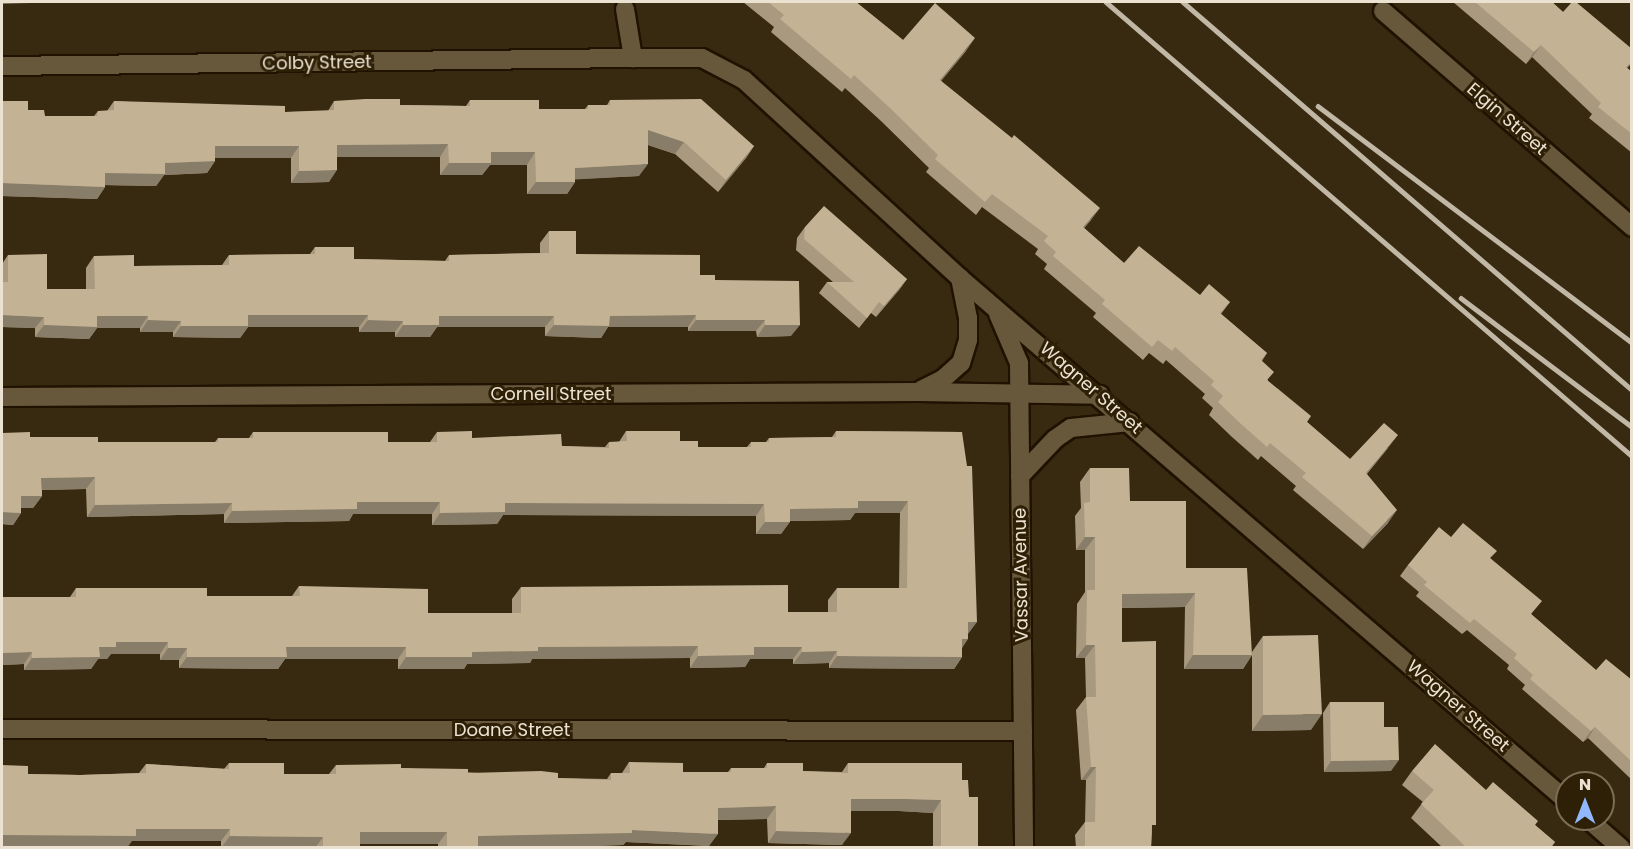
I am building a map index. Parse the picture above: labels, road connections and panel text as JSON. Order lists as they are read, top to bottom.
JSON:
{
  "streets": {
    "street": [
      "Colby Street",
      "Elgin Street",
      "Wagner Street",
      "Cornell Street",
      "Vassar Avenue",
      "Doane Street"
    ]
  },
  "crossings": [
    ["Colby Street", "Wagner Street"],
    ["Wagner Street", "Cornell Street"],
    ["Wagner Street", "Vassar Avenue"],
    ["Cornell Street", "Vassar Avenue"],
    ["Vassar Avenue", "Doane Street"]
  ],
  "north": "top"
}
